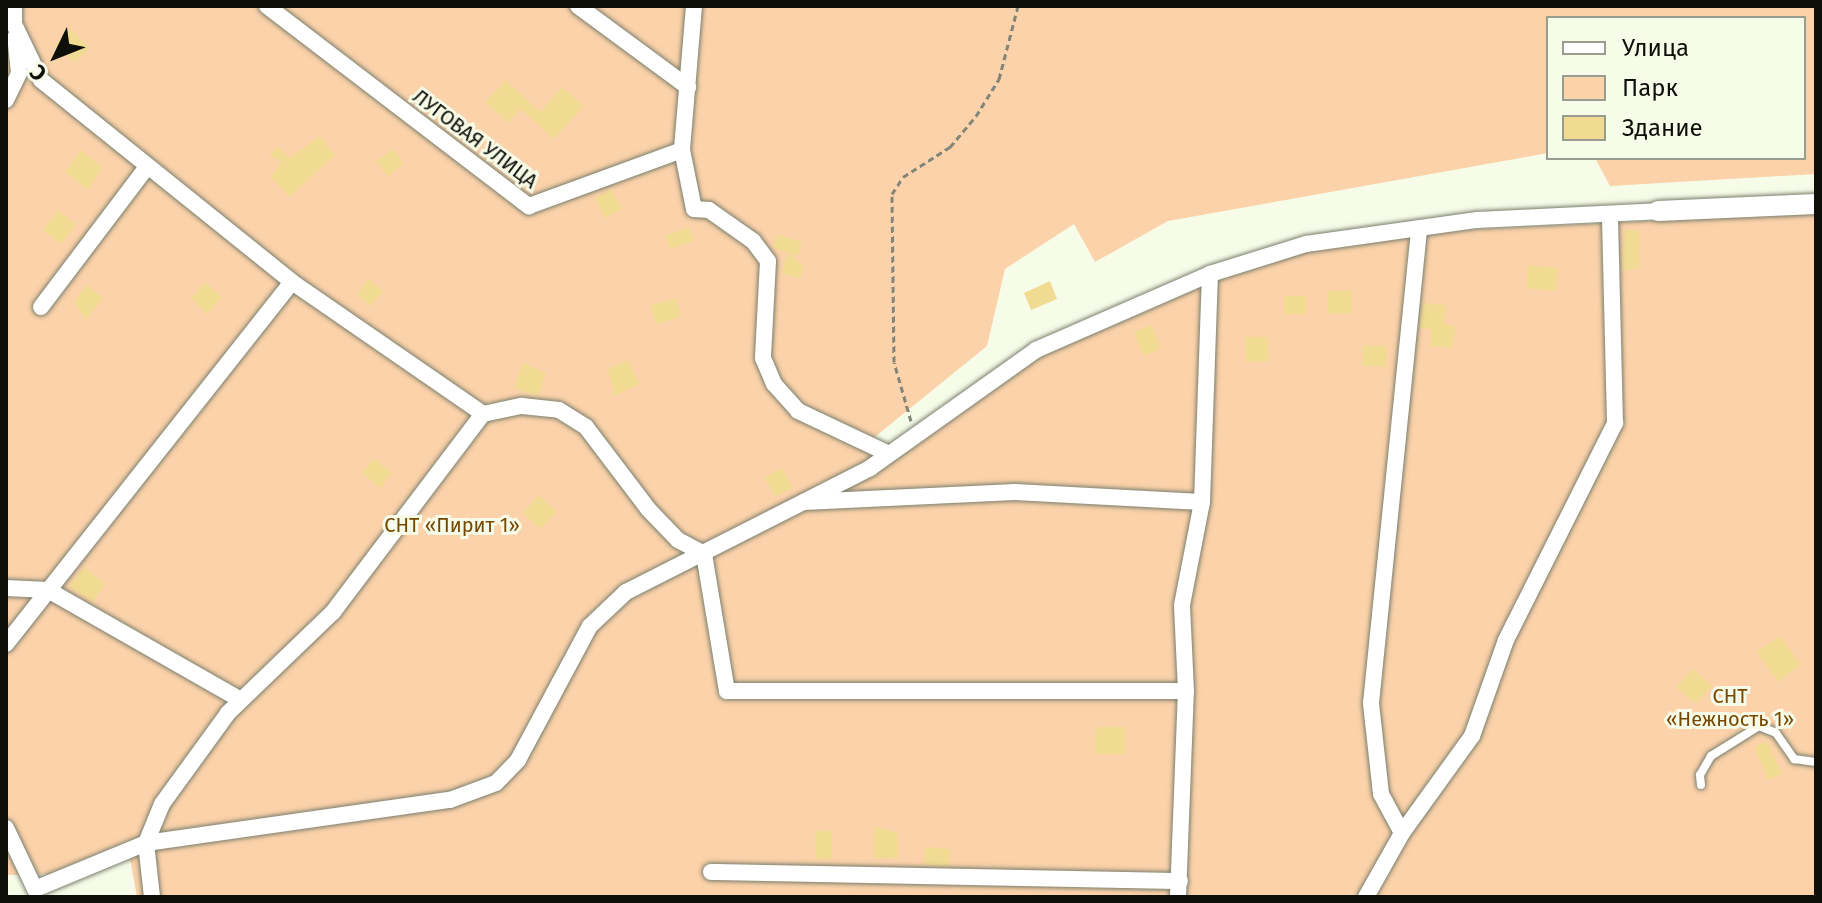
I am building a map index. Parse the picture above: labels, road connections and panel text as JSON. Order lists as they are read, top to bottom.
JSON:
{
  "streets": {
    "street": ["ЛУГОВАЯ УЛИЦА"]
  },
  "parks": ["СНТ «Пирит 1»", "СНТ «Нежность 1»"],
  "legend": ["Улица", "Парк", "Здание"],
  "north": "bottom left"
}
